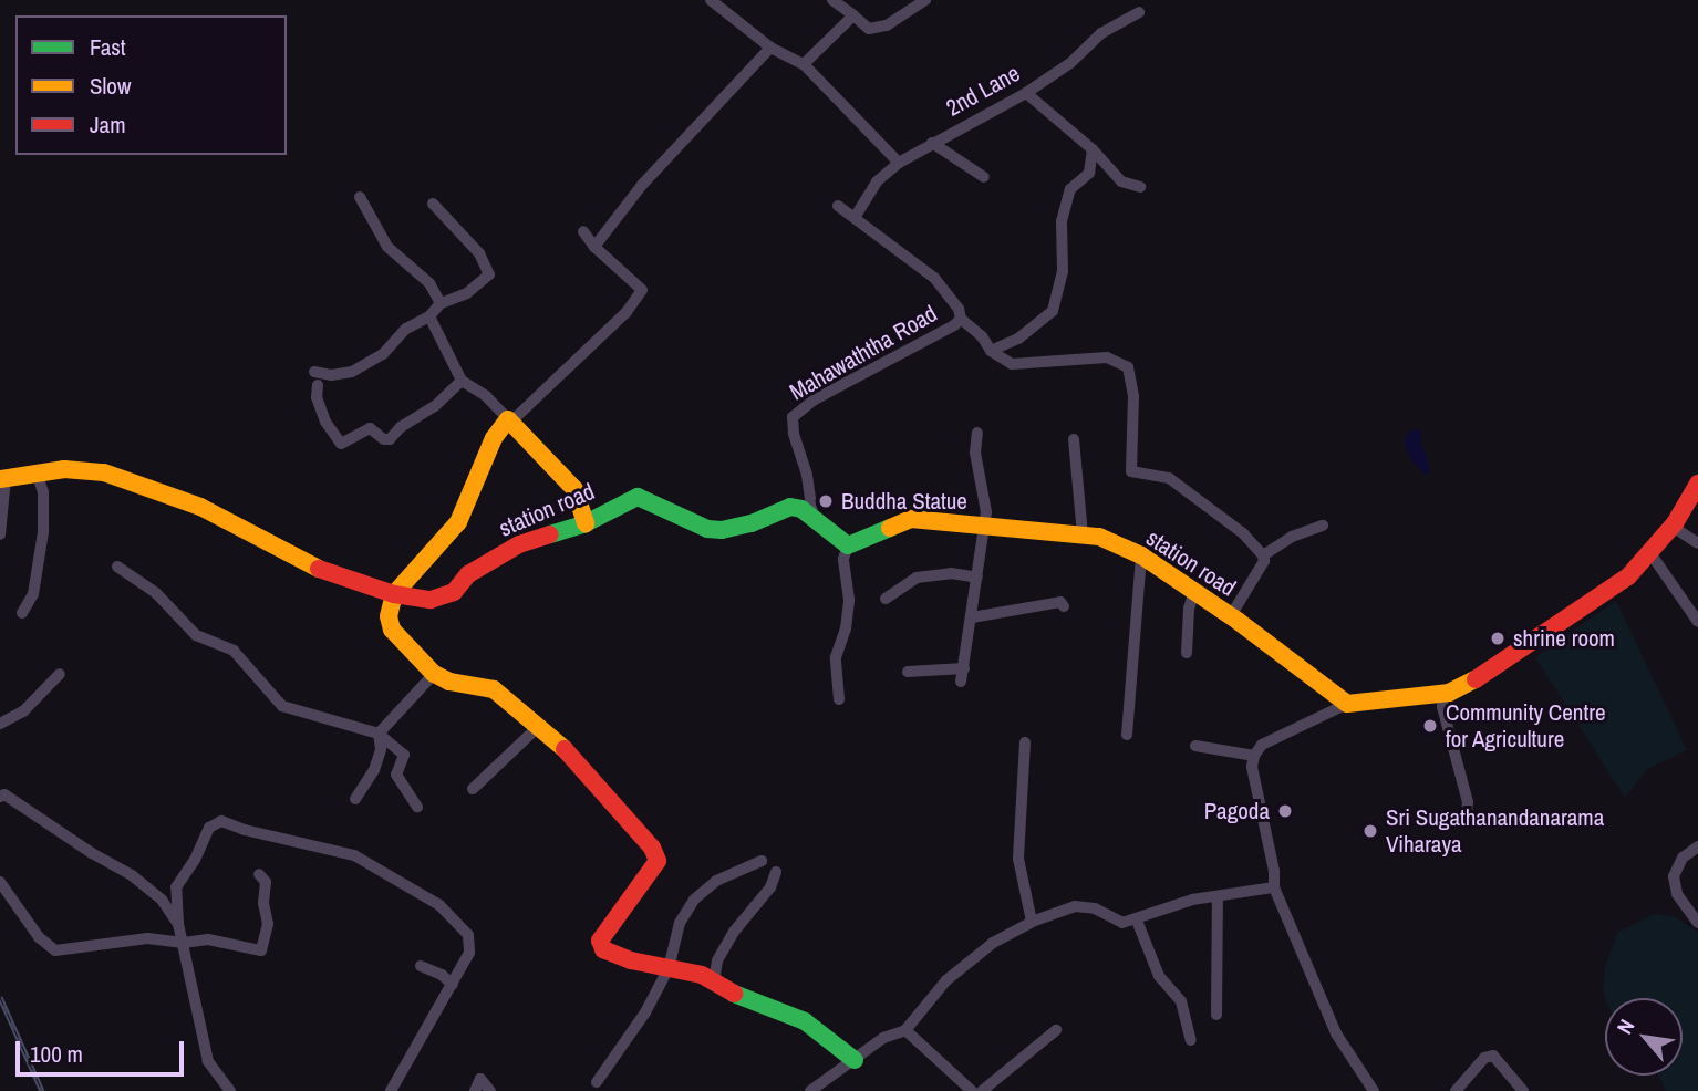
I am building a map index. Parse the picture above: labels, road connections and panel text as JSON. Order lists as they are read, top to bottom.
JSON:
{
  "streets": {
    "street": ["2nd Lane", "Mahawaththa Road", "station road"]
  },
  "crossings": [
    ["Mahawaththa Road", "station road"]
  ],
  "places": [
    "Buddha Statue",
    "shrine room",
    "Community Centre for Agriculture",
    "Pagoda",
    "Sri Sugathanandanarama Viharaya"
  ],
  "legend": ["Fast", "Slow", "Jam"],
  "scale_bar": "100 m",
  "north": "top left"
}
